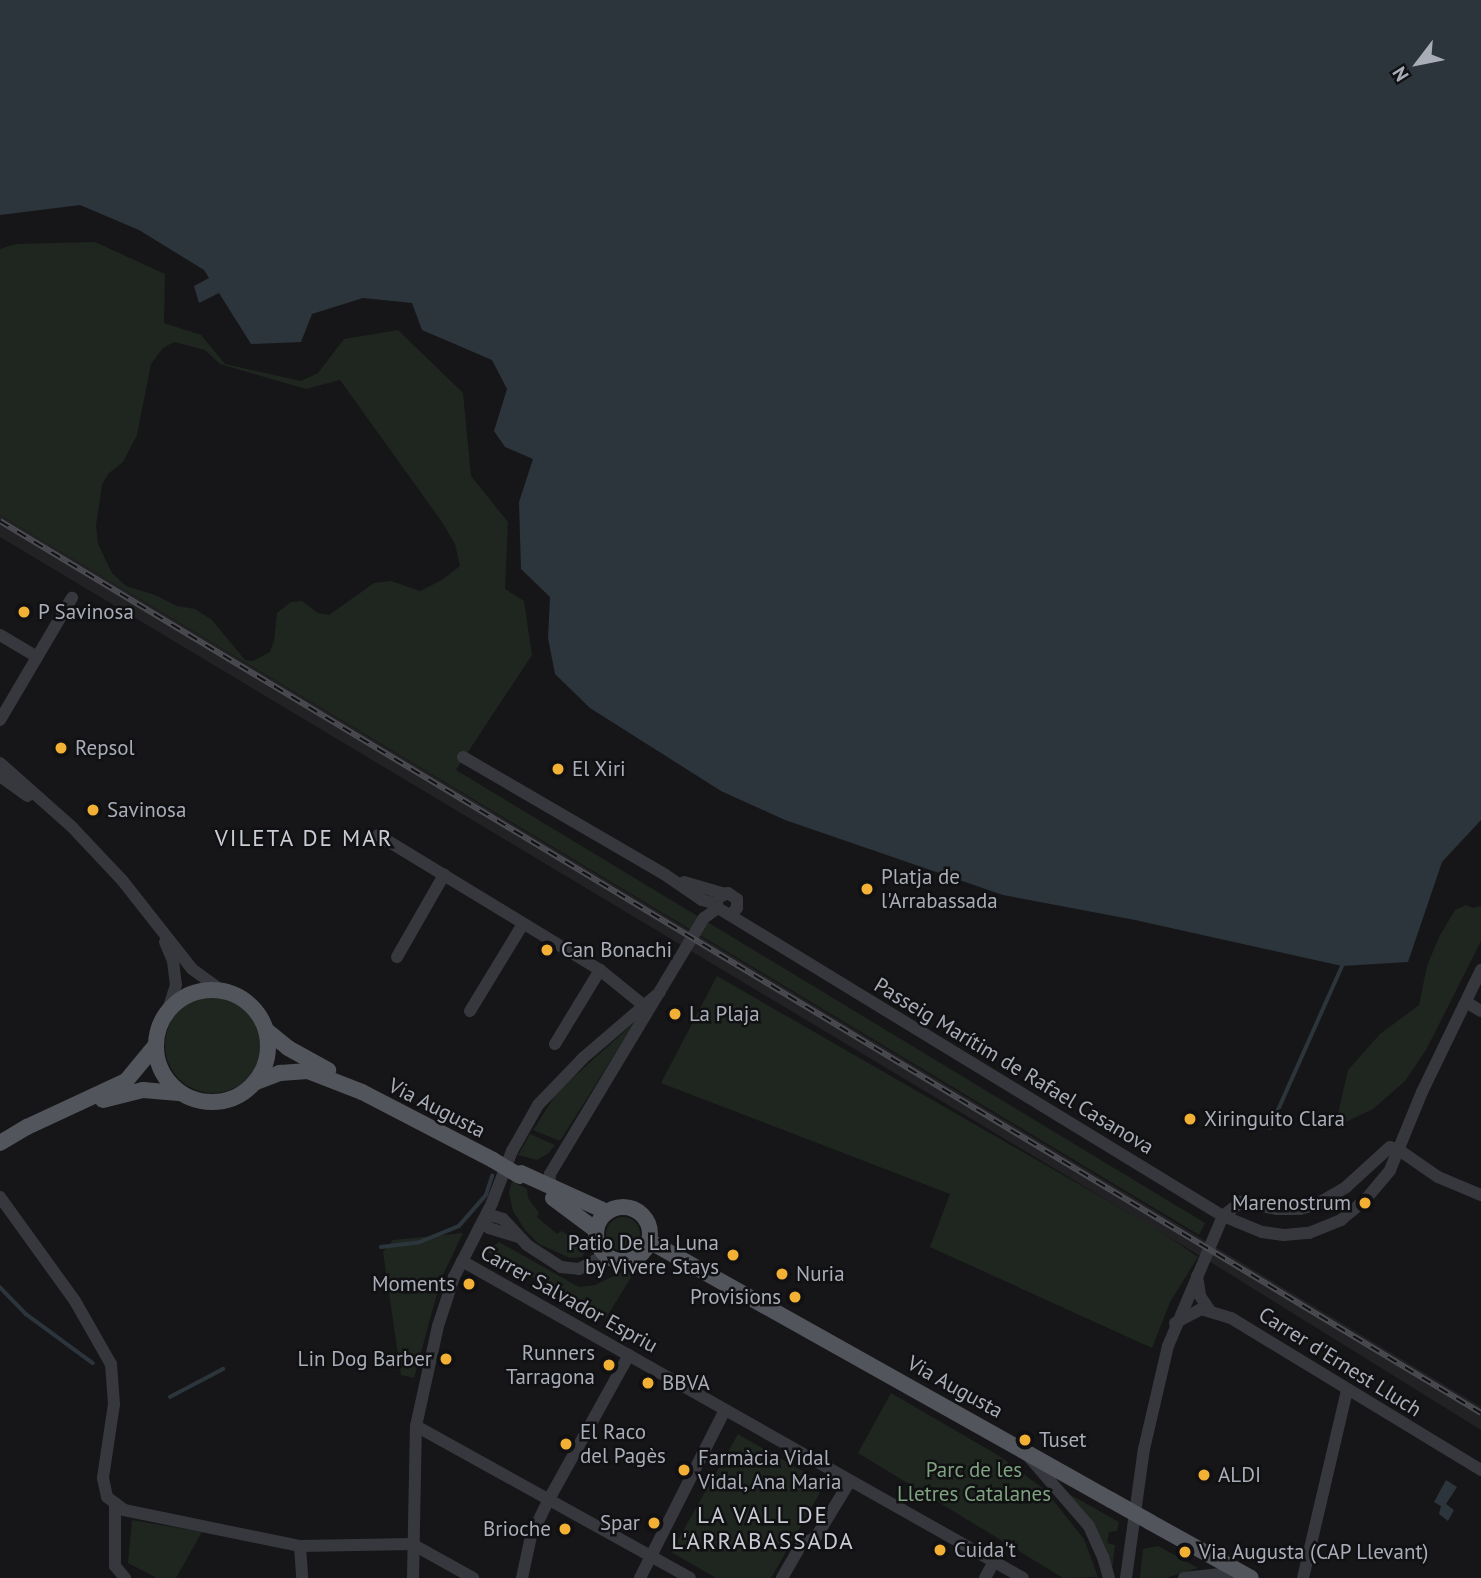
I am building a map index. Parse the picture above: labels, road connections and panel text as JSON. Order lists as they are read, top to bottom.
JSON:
{
  "streets": {
    "main road": ["Via Augusta"],
    "street": ["Passeig Marítim de Rafael Casanova", "Carrer Salvador Espriu", "Carrer d'Ernest Lluch"]
  },
  "districts": ["VILETA DE MAR", "LA VALL DE L'ARRABASSADA"],
  "parks": ["Parc de les Lletres Catalanes"],
  "places": [
    "P Savinosa",
    "Repsol",
    "El Xiri",
    "Savinosa",
    "Platja de l'Arrabassada",
    "Can Bonachi",
    "La Plaja",
    "Xiringuito Clara",
    "Marenostrum",
    "Patio De La Luna by Vivere Stays",
    "Nuria",
    "Moments",
    "Provisions",
    "Lin Dog Barber",
    "Runners Tarragona",
    "BBVA",
    "Tuset",
    "El Raco del Pagès",
    "Farmàcia Vidal Vidal, Ana Maria",
    "ALDI",
    "Spar",
    "Brioche",
    "Cuida't",
    "Via Augusta (CAP Llevant)"
  ],
  "north": "bottom left"
}
